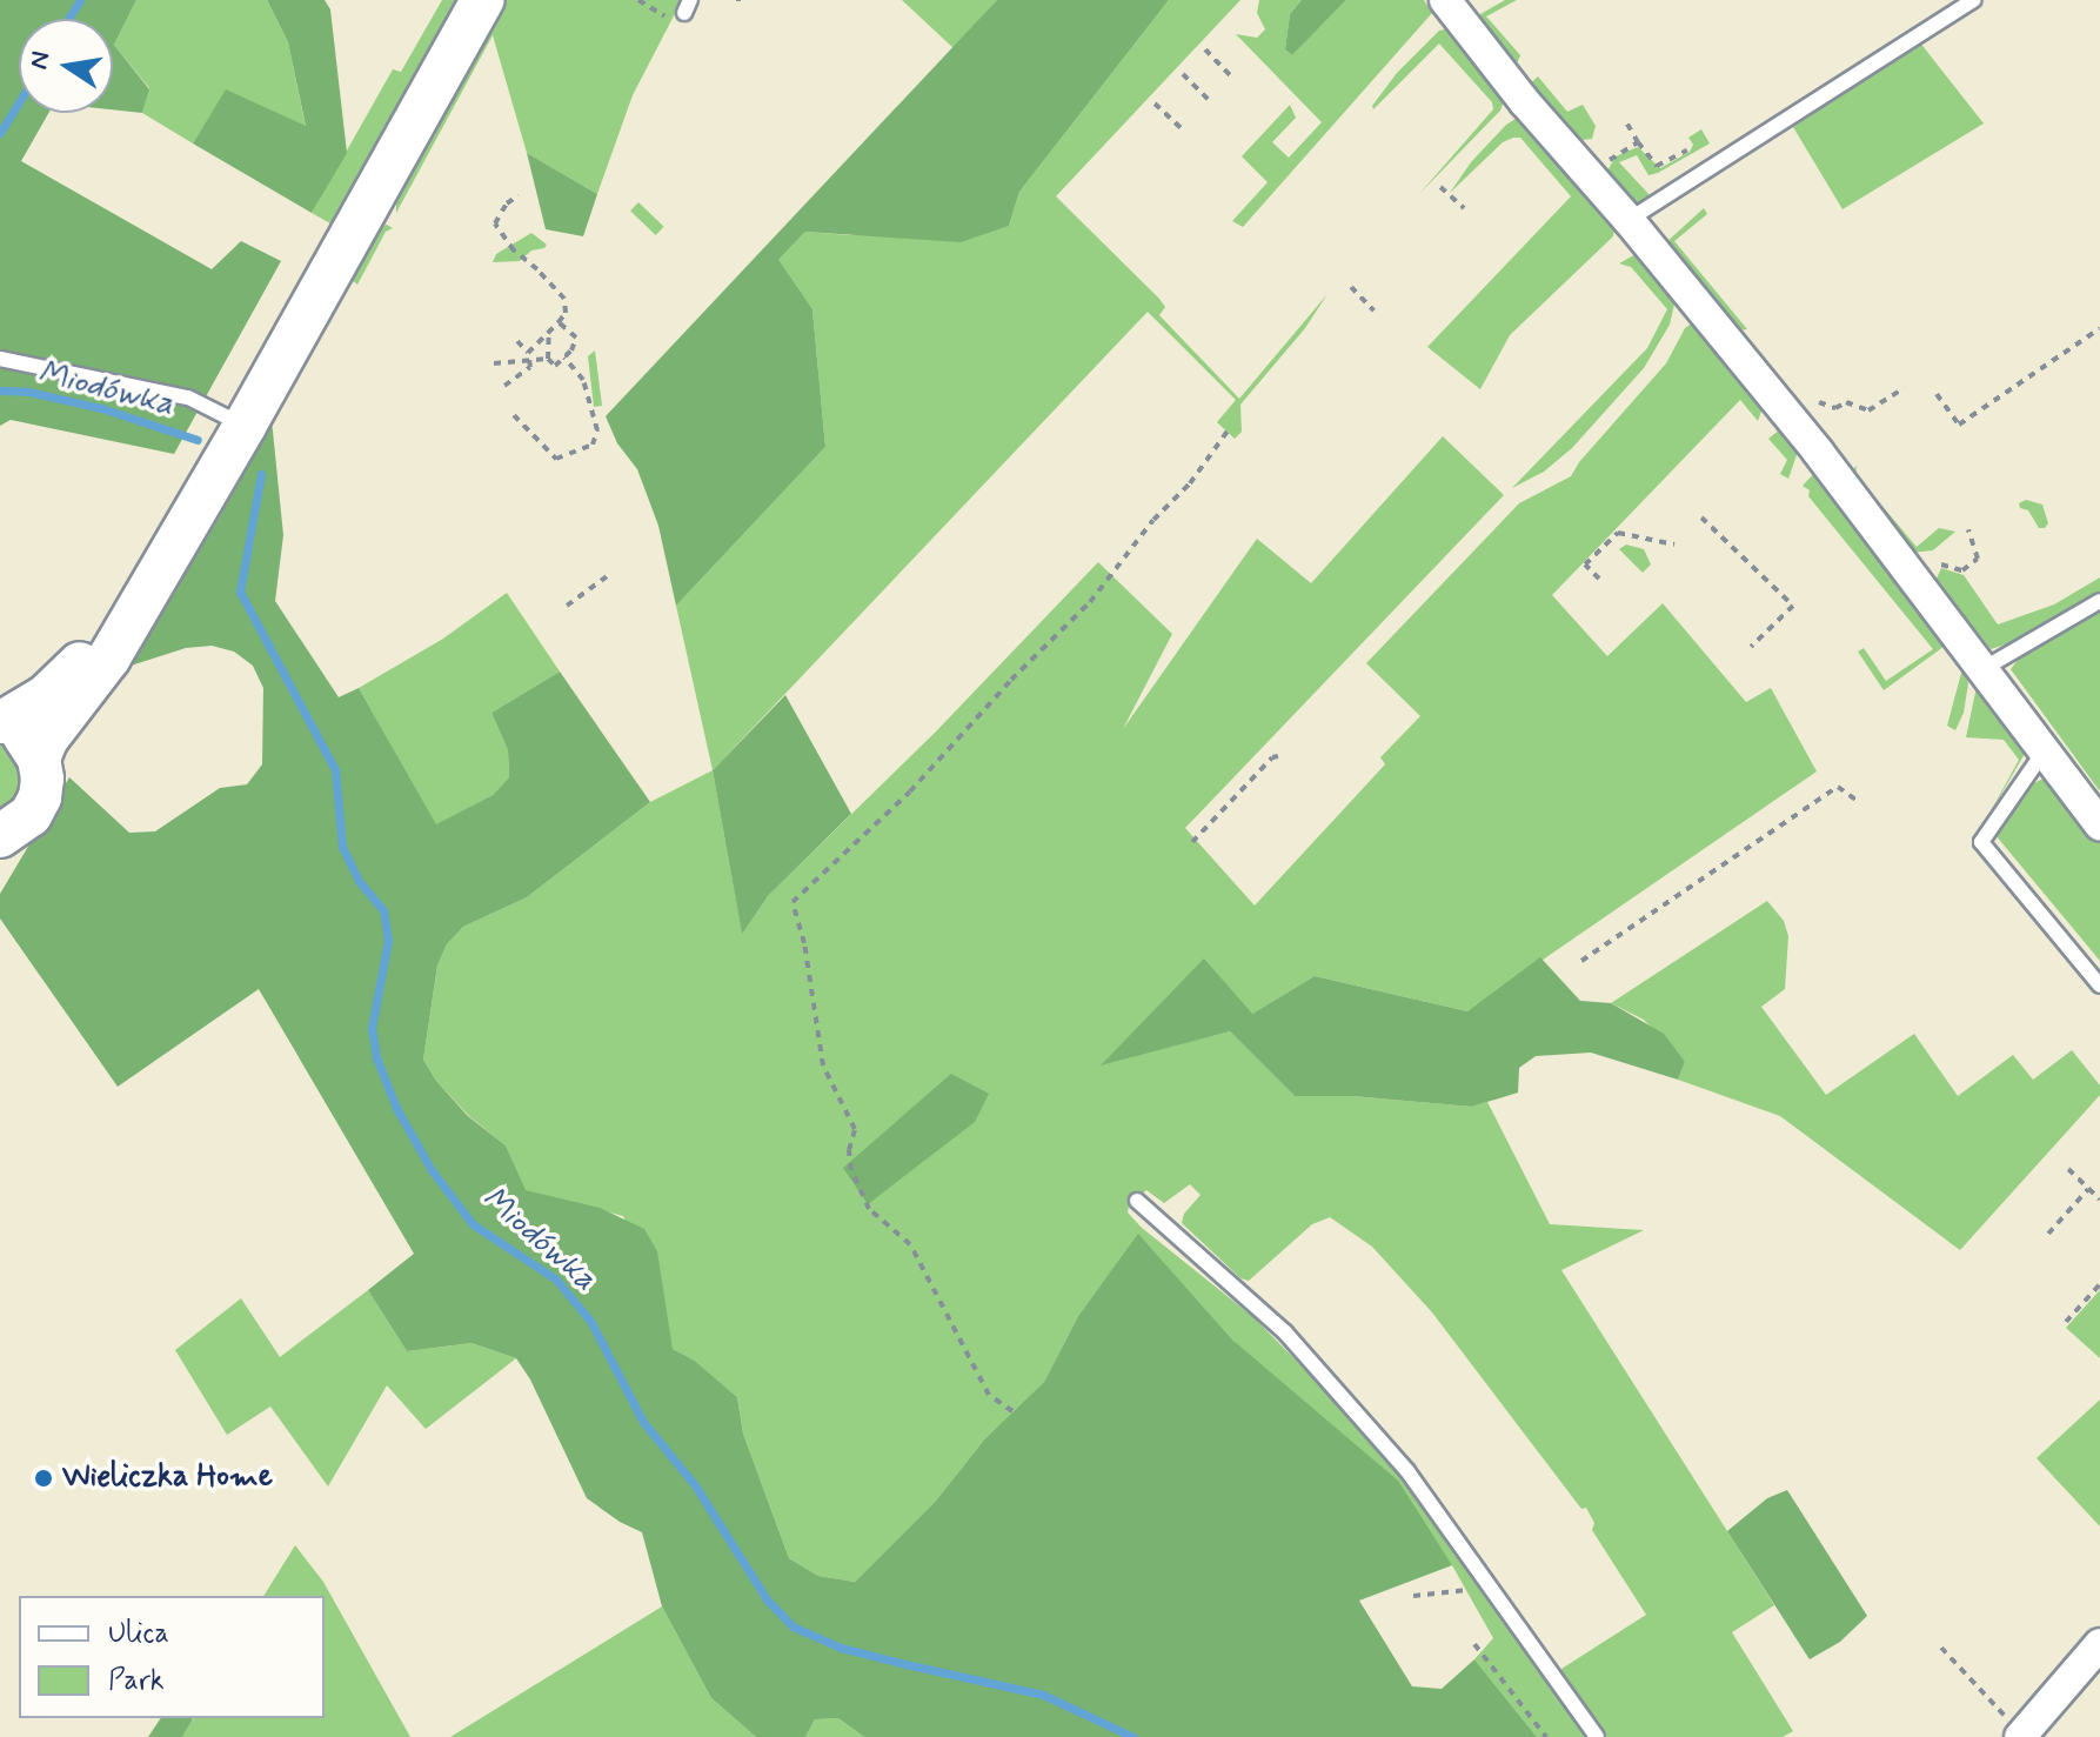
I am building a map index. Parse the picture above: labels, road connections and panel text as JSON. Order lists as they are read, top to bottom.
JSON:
{
  "water": ["Miodówka"],
  "places": ["Wieliczka Home"],
  "legend": ["Ulica", "Park"],
  "north": "left"
}
